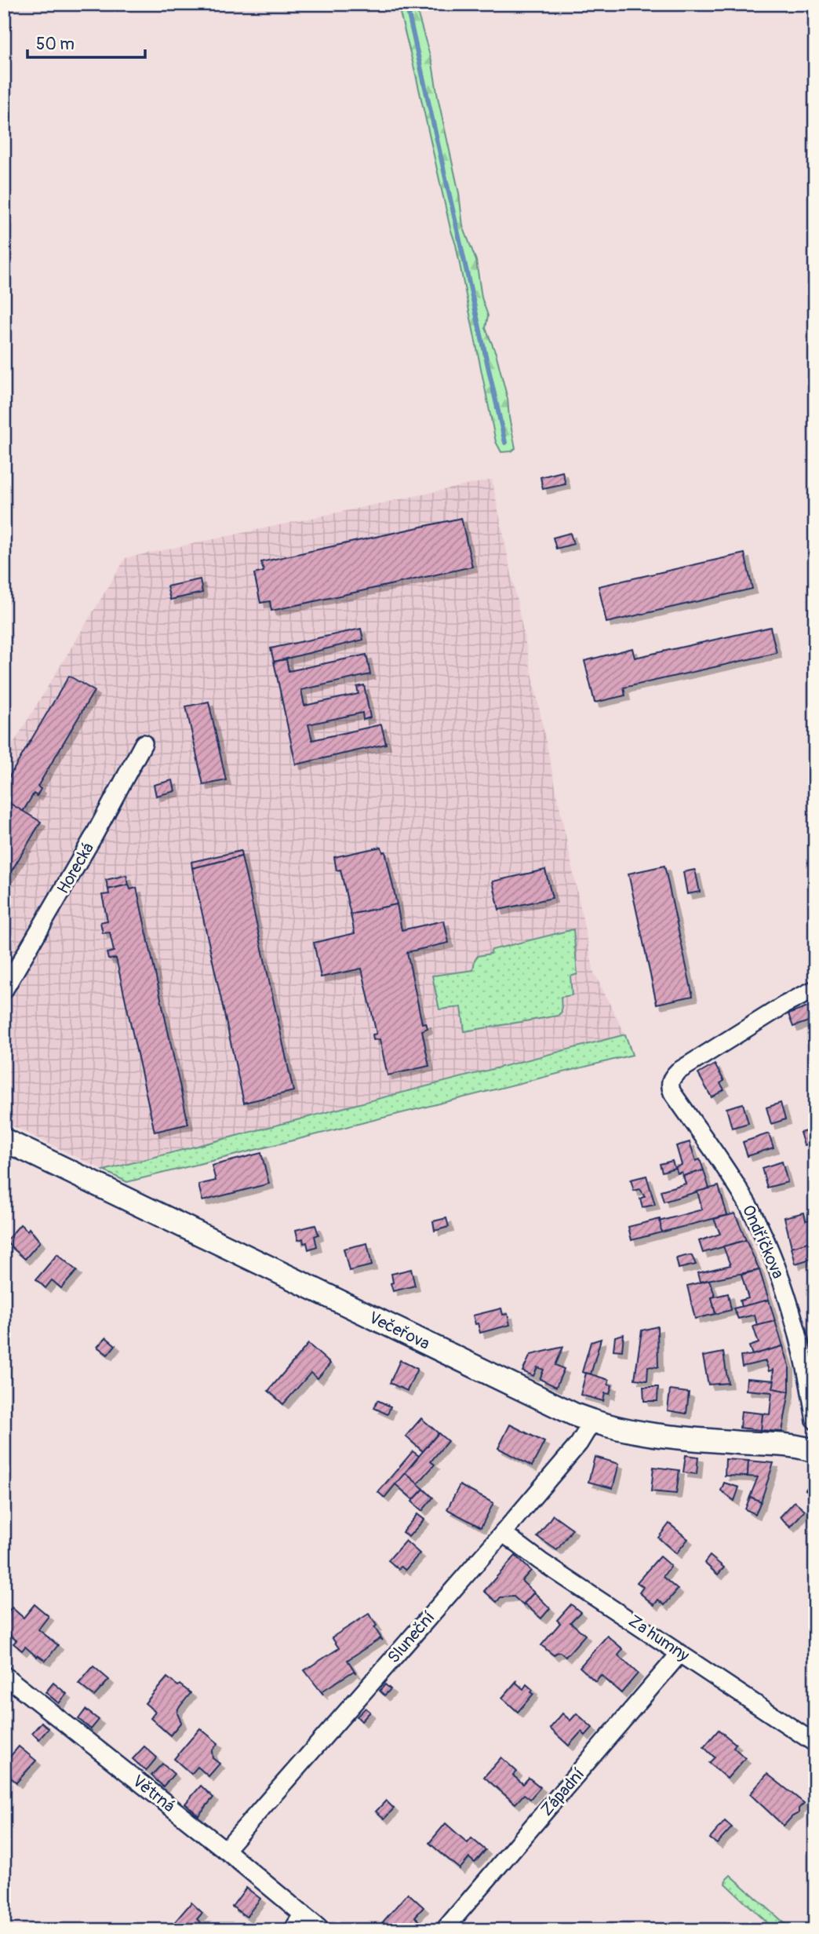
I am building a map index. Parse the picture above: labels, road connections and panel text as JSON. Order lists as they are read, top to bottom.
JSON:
{
  "streets": {
    "street": [
      "Horecká",
      "Ondříčkova",
      "Večeřova",
      "Sluneční",
      "Za humny",
      "Západní",
      "Větrná"
    ]
  },
  "crossings": [
    ["Večeřova", "Sluneční"],
    ["Sluneční", "Za humny"],
    ["Sluneční", "Větrná"],
    ["Za humny", "Západní"]
  ],
  "scale_bar": "50 m"
}
